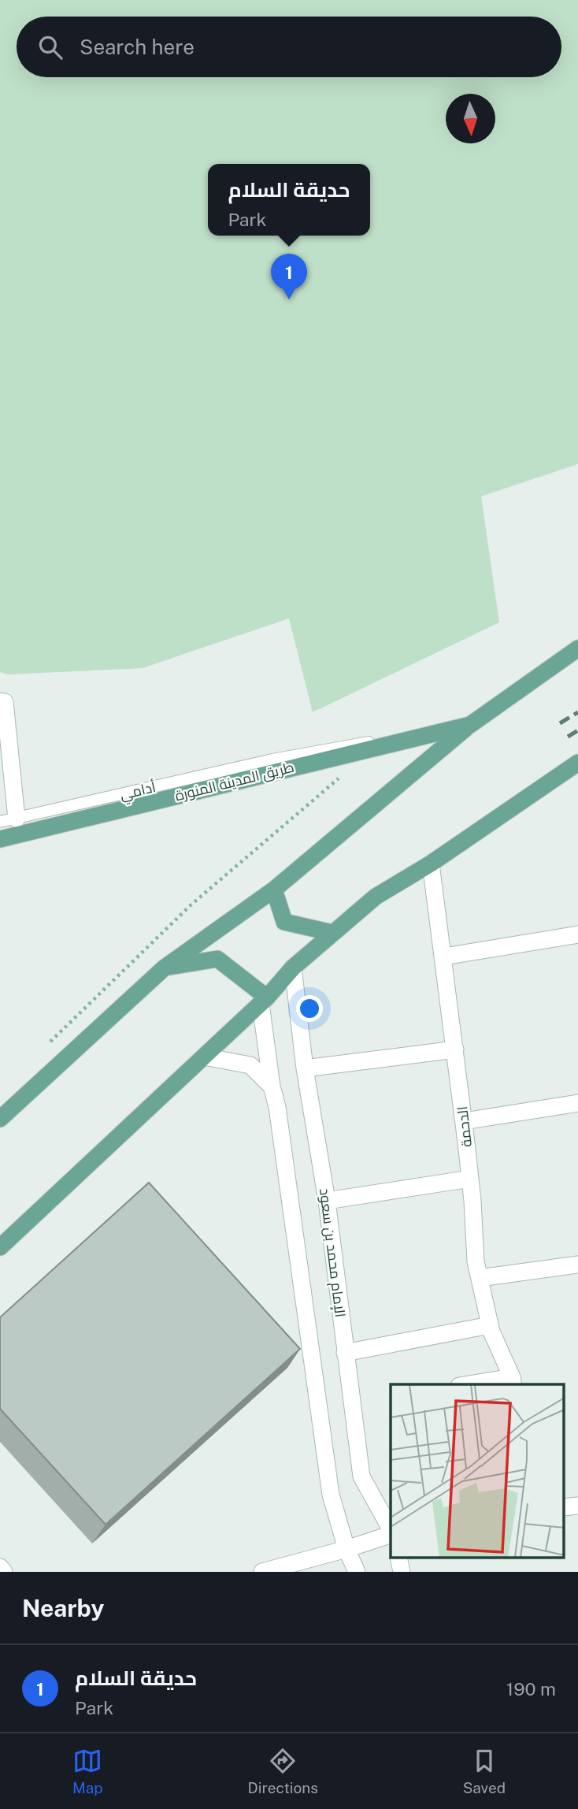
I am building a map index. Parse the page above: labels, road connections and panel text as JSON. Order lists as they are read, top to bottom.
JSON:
{
  "streets": {
    "main road": ["طريق المدينة المنورة"],
    "street": ["الدحمة", "الإمام محمد بن سعود"],
    "lane": ["أدامي"]
  },
  "crossings": [
    ["طريق المدينة المنورة", "أدامي"]
  ],
  "north": "bottom",
  "page": {
    "search": "Search here",
    "popup": ["حديقة السلام", "Park"],
    "pins": "1",
    "heading": "Nearby",
    "list": [
      {
        "mark": "1",
        "name": "حديقة السلام",
        "note": "Park",
        "value": "190 m"
      }
    ],
    "nav": ["Map", "Directions", "Saved"]
  }
}
